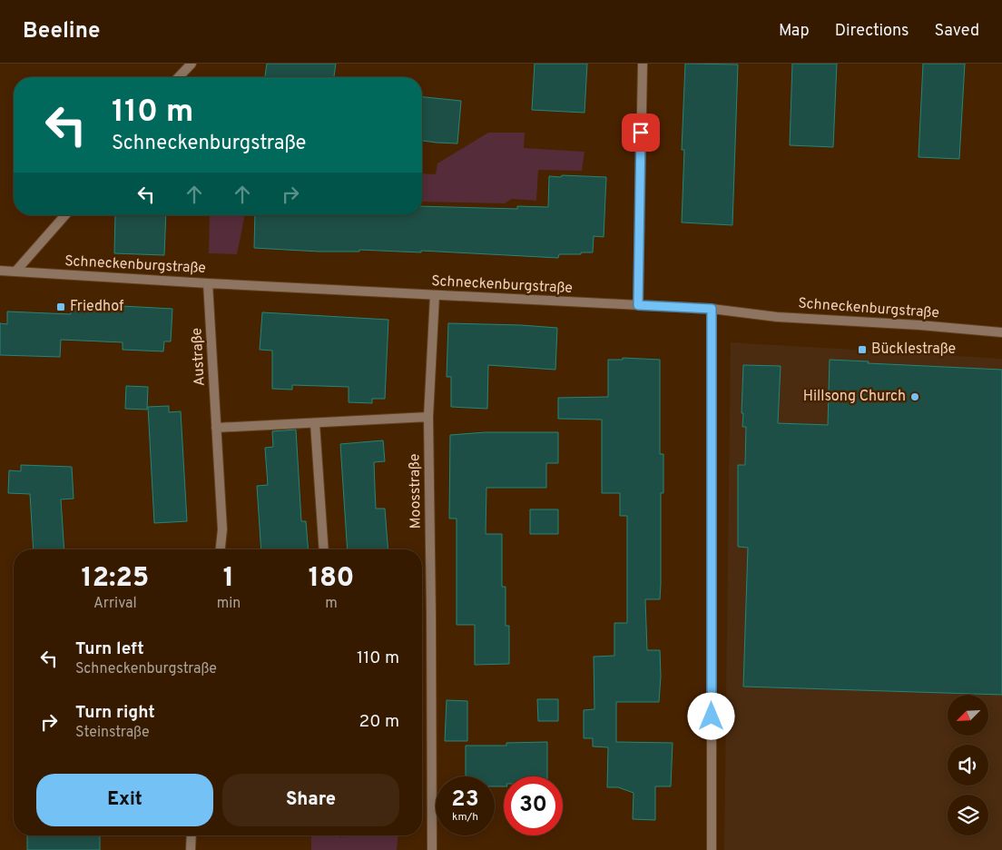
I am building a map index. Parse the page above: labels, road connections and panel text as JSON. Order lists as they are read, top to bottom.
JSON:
{
  "streets": {
    "street": ["Schneckenburgstraße", "Austraße", "Moosstraße"]
  },
  "crossings": [
    ["Schneckenburgstraße", "Austraße"],
    ["Schneckenburgstraße", "Moosstraße"]
  ],
  "places": {
    "transit": ["Friedhof", "Bücklestraße"],
    "other": ["Hillsong Church"]
  },
  "north": "bottom left",
  "page": {
    "header": "Beeline",
    "nav": ["Map", "Directions", "Saved"],
    "turn": ["110 m", "Schneckenburgstraße"],
    "eta": [
      "12:25",
      "Arrival",
      "1",
      "min",
      "180",
      "m"
    ],
    "list": [
      {
        "name": "Turn left",
        "note": "Schneckenburgstraße",
        "value": "110 m"
      },
      {
        "name": "Turn right",
        "note": "Steinstraße",
        "value": "20 m"
      }
    ],
    "buttons": ["Exit", "Share"],
    "speed": "23 km/h",
    "limit": "30"
  }
}
